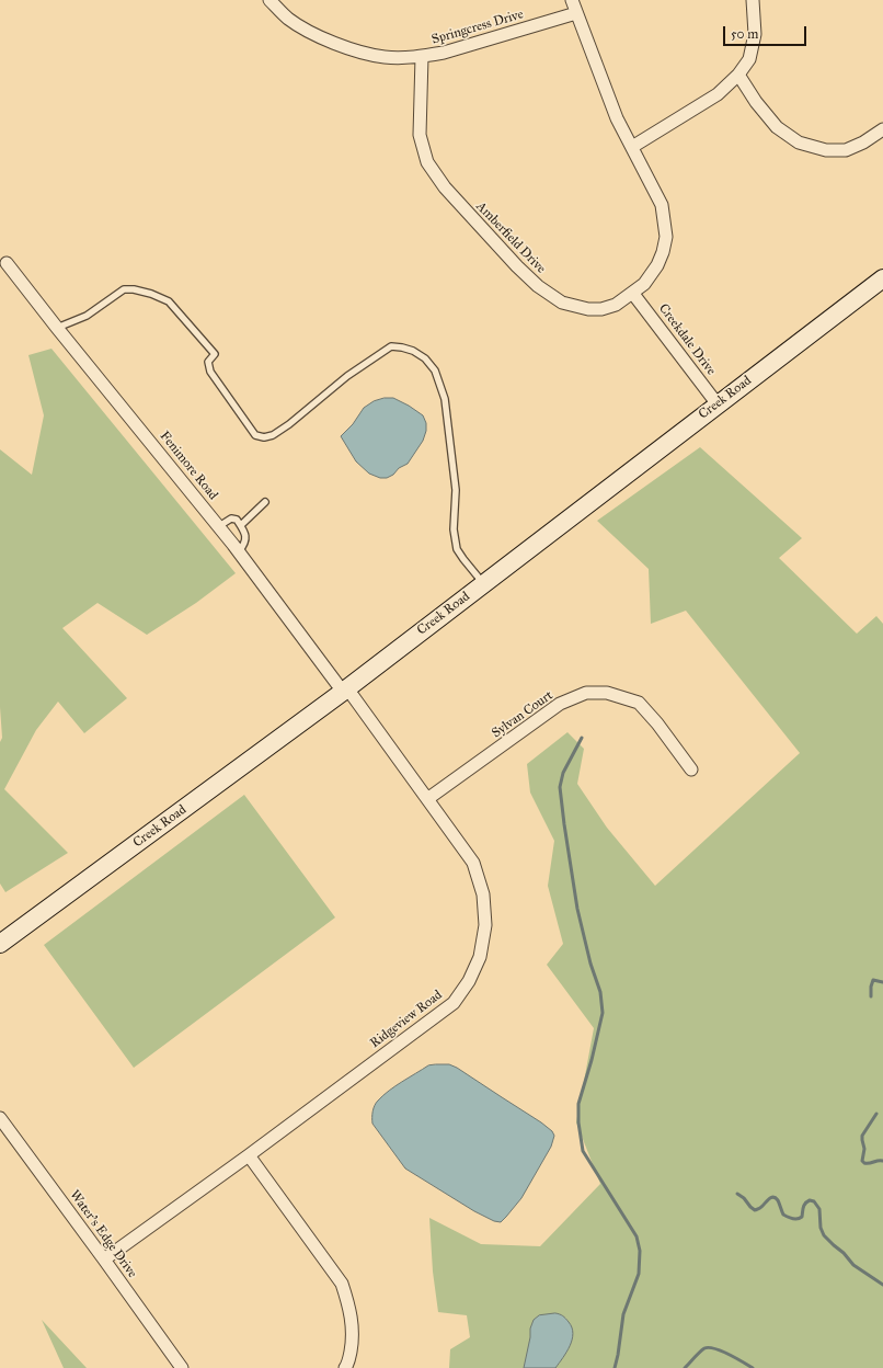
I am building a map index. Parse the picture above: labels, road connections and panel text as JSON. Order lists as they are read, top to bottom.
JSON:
{
  "streets": {
    "main road": ["Creek Road"],
    "street": [
      "Springcress Drive",
      "Amberfield Drive",
      "Creekdale Drive",
      "Fenimore Road",
      "Sylvan Court",
      "Ridgeview Road",
      "Water's Edge Drive"
    ]
  },
  "crossings": [
    ["Springcress Drive", "Amberfield Drive"],
    ["Amberfield Drive", "Creekdale Drive"],
    ["Creekdale Drive", "Creek Road"],
    ["Creek Road", "Fenimore Road"],
    ["Creek Road", "Ridgeview Road"],
    ["Fenimore Road", "Ridgeview Road"],
    ["Sylvan Court", "Ridgeview Road"],
    ["Ridgeview Road", "Water's Edge Drive"]
  ],
  "scale_bar": "50 m"
}
